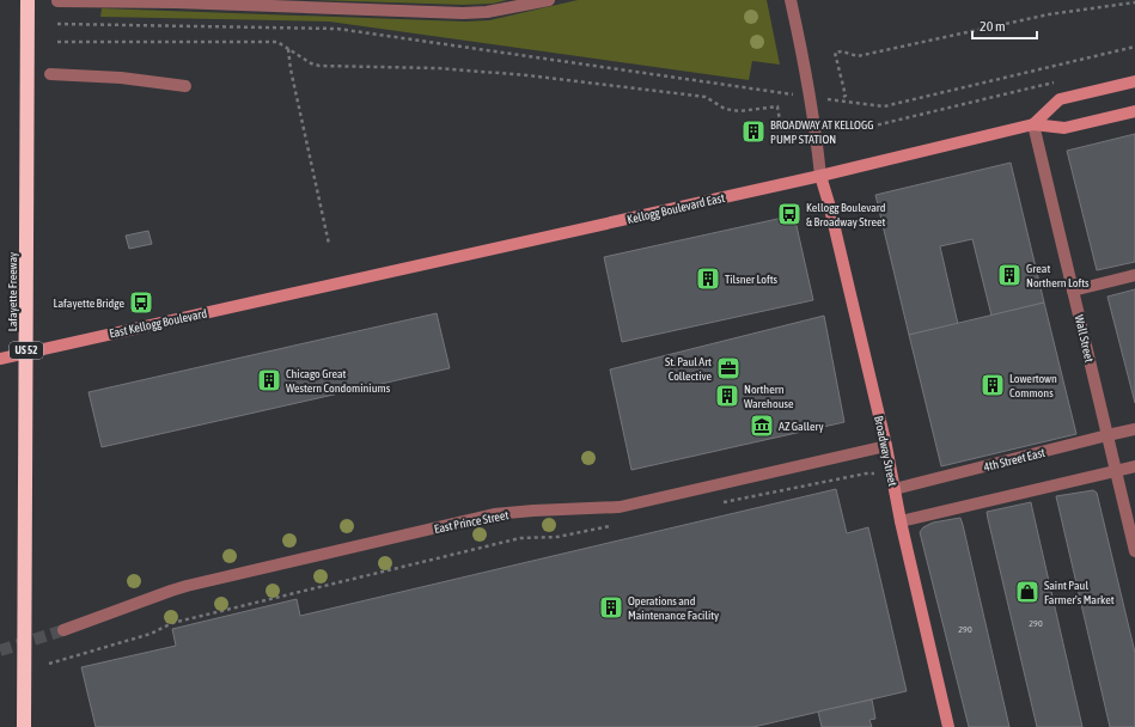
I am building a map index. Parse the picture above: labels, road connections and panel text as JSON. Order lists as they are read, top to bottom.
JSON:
{
  "streets": {
    "highway": ["Lafayette Freeway", "US 52"],
    "main road": ["Kellogg Boulevard East", "East Kellogg Boulevard", "Broadway Street"],
    "street": ["Wall Street", "4th Street East", "East Prince Street"]
  },
  "crossings": [
    ["Kellogg Boulevard East", "East Kellogg Boulevard"],
    ["Kellogg Boulevard East", "Wall Street"],
    ["Kellogg Boulevard East", "Broadway Street"],
    ["Wall Street", "4th Street East"],
    ["Broadway Street", "4th Street East"],
    ["Broadway Street", "East Prince Street"]
  ],
  "places": {
    "building": [
      "BROADWAY AT KELLOGG PUMP STATION",
      "Great Northern Lofts",
      "Tilsner Lofts",
      "Chicago Great Western Condominiums",
      "Lowertown Commons",
      "Northern Warehouse",
      "Operations and Maintenance Facility"
    ],
    "bus stop": ["Kellogg Boulevard & Broadway Street", "Lafayette Bridge"],
    "office": ["St. Paul Art Collective"],
    "museum": ["AZ Gallery"],
    "shop": ["Saint Paul Farmer's Market"]
  },
  "house_numbers": ["290", "290"],
  "scale_bar": "20 m"
}
